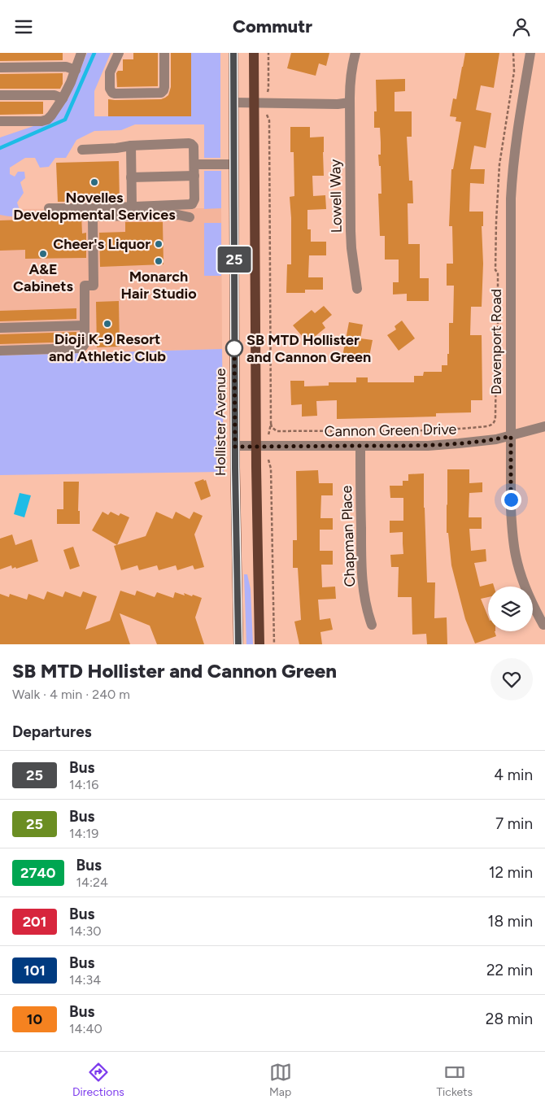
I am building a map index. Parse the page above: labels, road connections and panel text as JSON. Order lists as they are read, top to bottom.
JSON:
{
  "streets": {
    "main road": ["Hollister Avenue"],
    "street": [
      "Lowell Way",
      "Davenport Road",
      "Cannon Green Drive",
      "Chapman Place"
    ]
  },
  "crossings": [
    ["Davenport Road", "Cannon Green Drive"],
    ["Hollister Avenue", "Cannon Green Drive"],
    ["Cannon Green Drive", "Chapman Place"]
  ],
  "places": [
    "Novelles Developmental Services",
    "Cheer's Liquor",
    "A&E Cabinets",
    "Monarch Hair Studio",
    "Dioji K-9 Resort and Athletic Club",
    "SB MTD Hollister and Cannon Green"
  ],
  "lines": ["bus line 25"],
  "page": {
    "header": "Commutr",
    "on_map": "25",
    "heading": [
      ["SB MTD Hollister and Cannon Green", "Walk · 4 min · 240 m"],
      "Departures"
    ],
    "list": [
      {
        "mark": "25",
        "name": "Bus",
        "note": "14:16",
        "value": "4 min"
      },
      {
        "mark": "25",
        "name": "Bus",
        "note": "14:19",
        "value": "7 min"
      },
      {
        "mark": "2740",
        "name": "Bus",
        "note": "14:24",
        "value": "12 min"
      },
      {
        "mark": "201",
        "name": "Bus",
        "note": "14:30",
        "value": "18 min"
      },
      {
        "mark": "101",
        "name": "Bus",
        "note": "14:34",
        "value": "22 min"
      },
      {
        "mark": "10",
        "name": "Bus",
        "note": "14:40",
        "value": "28 min"
      }
    ],
    "tabs": ["Directions", "Map", "Tickets"]
  }
}
